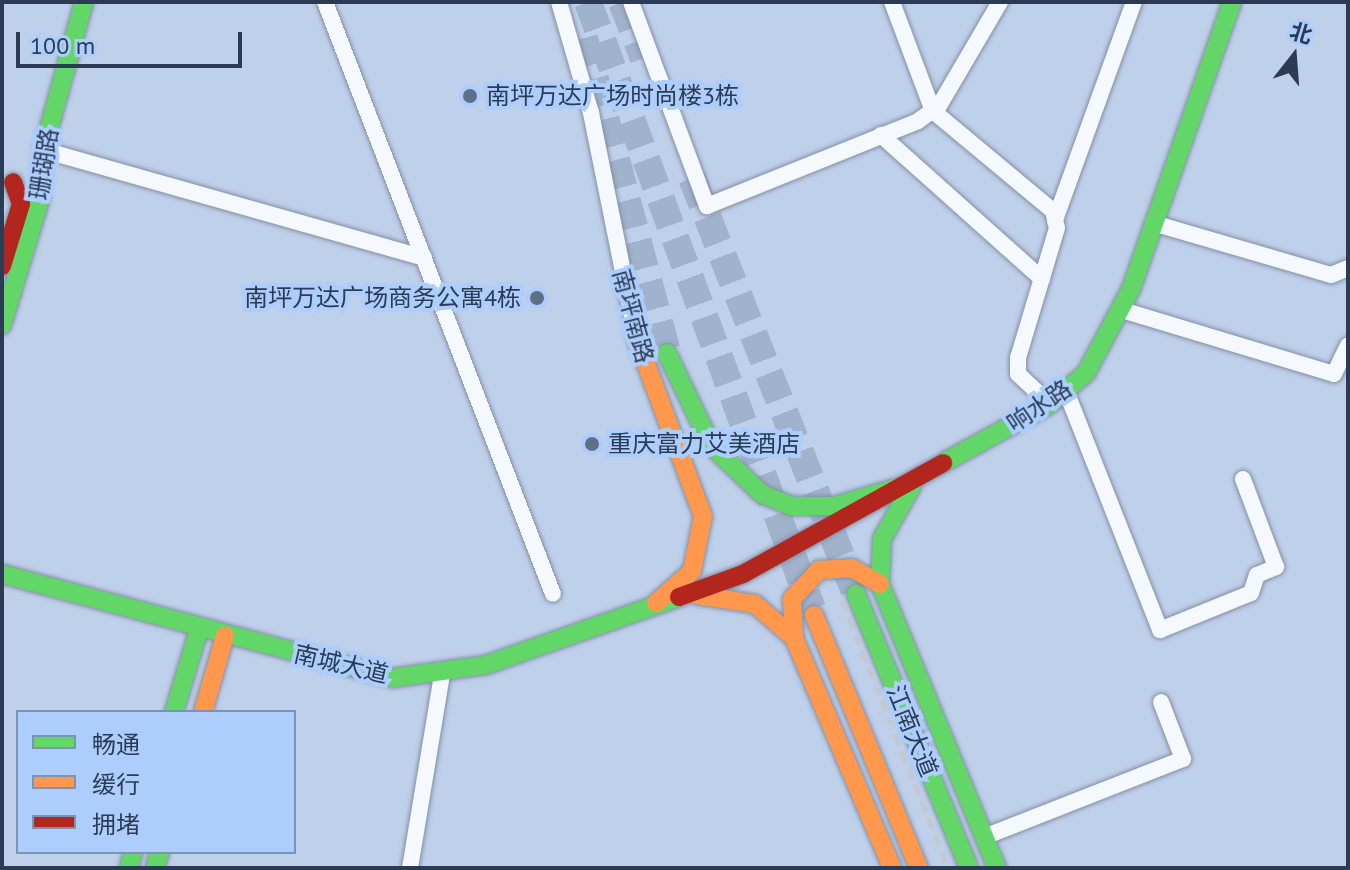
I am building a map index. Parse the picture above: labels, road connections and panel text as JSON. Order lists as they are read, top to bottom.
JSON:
{
  "streets": {
    "main road": [
      "珊瑚路",
      "南坪南路",
      "响水路",
      "南城大道",
      "江南大道"
    ]
  },
  "crossings": [
    ["南坪南路", "南城大道"],
    ["响水路", "南城大道"]
  ],
  "places": ["南坪万达广场时尚楼3栋", "南坪万达广场商务公寓4栋", "重庆富力艾美酒店"],
  "legend": ["畅通", "缓行", "拥堵"],
  "scale_bar": "100 m",
  "north": "top"
}
